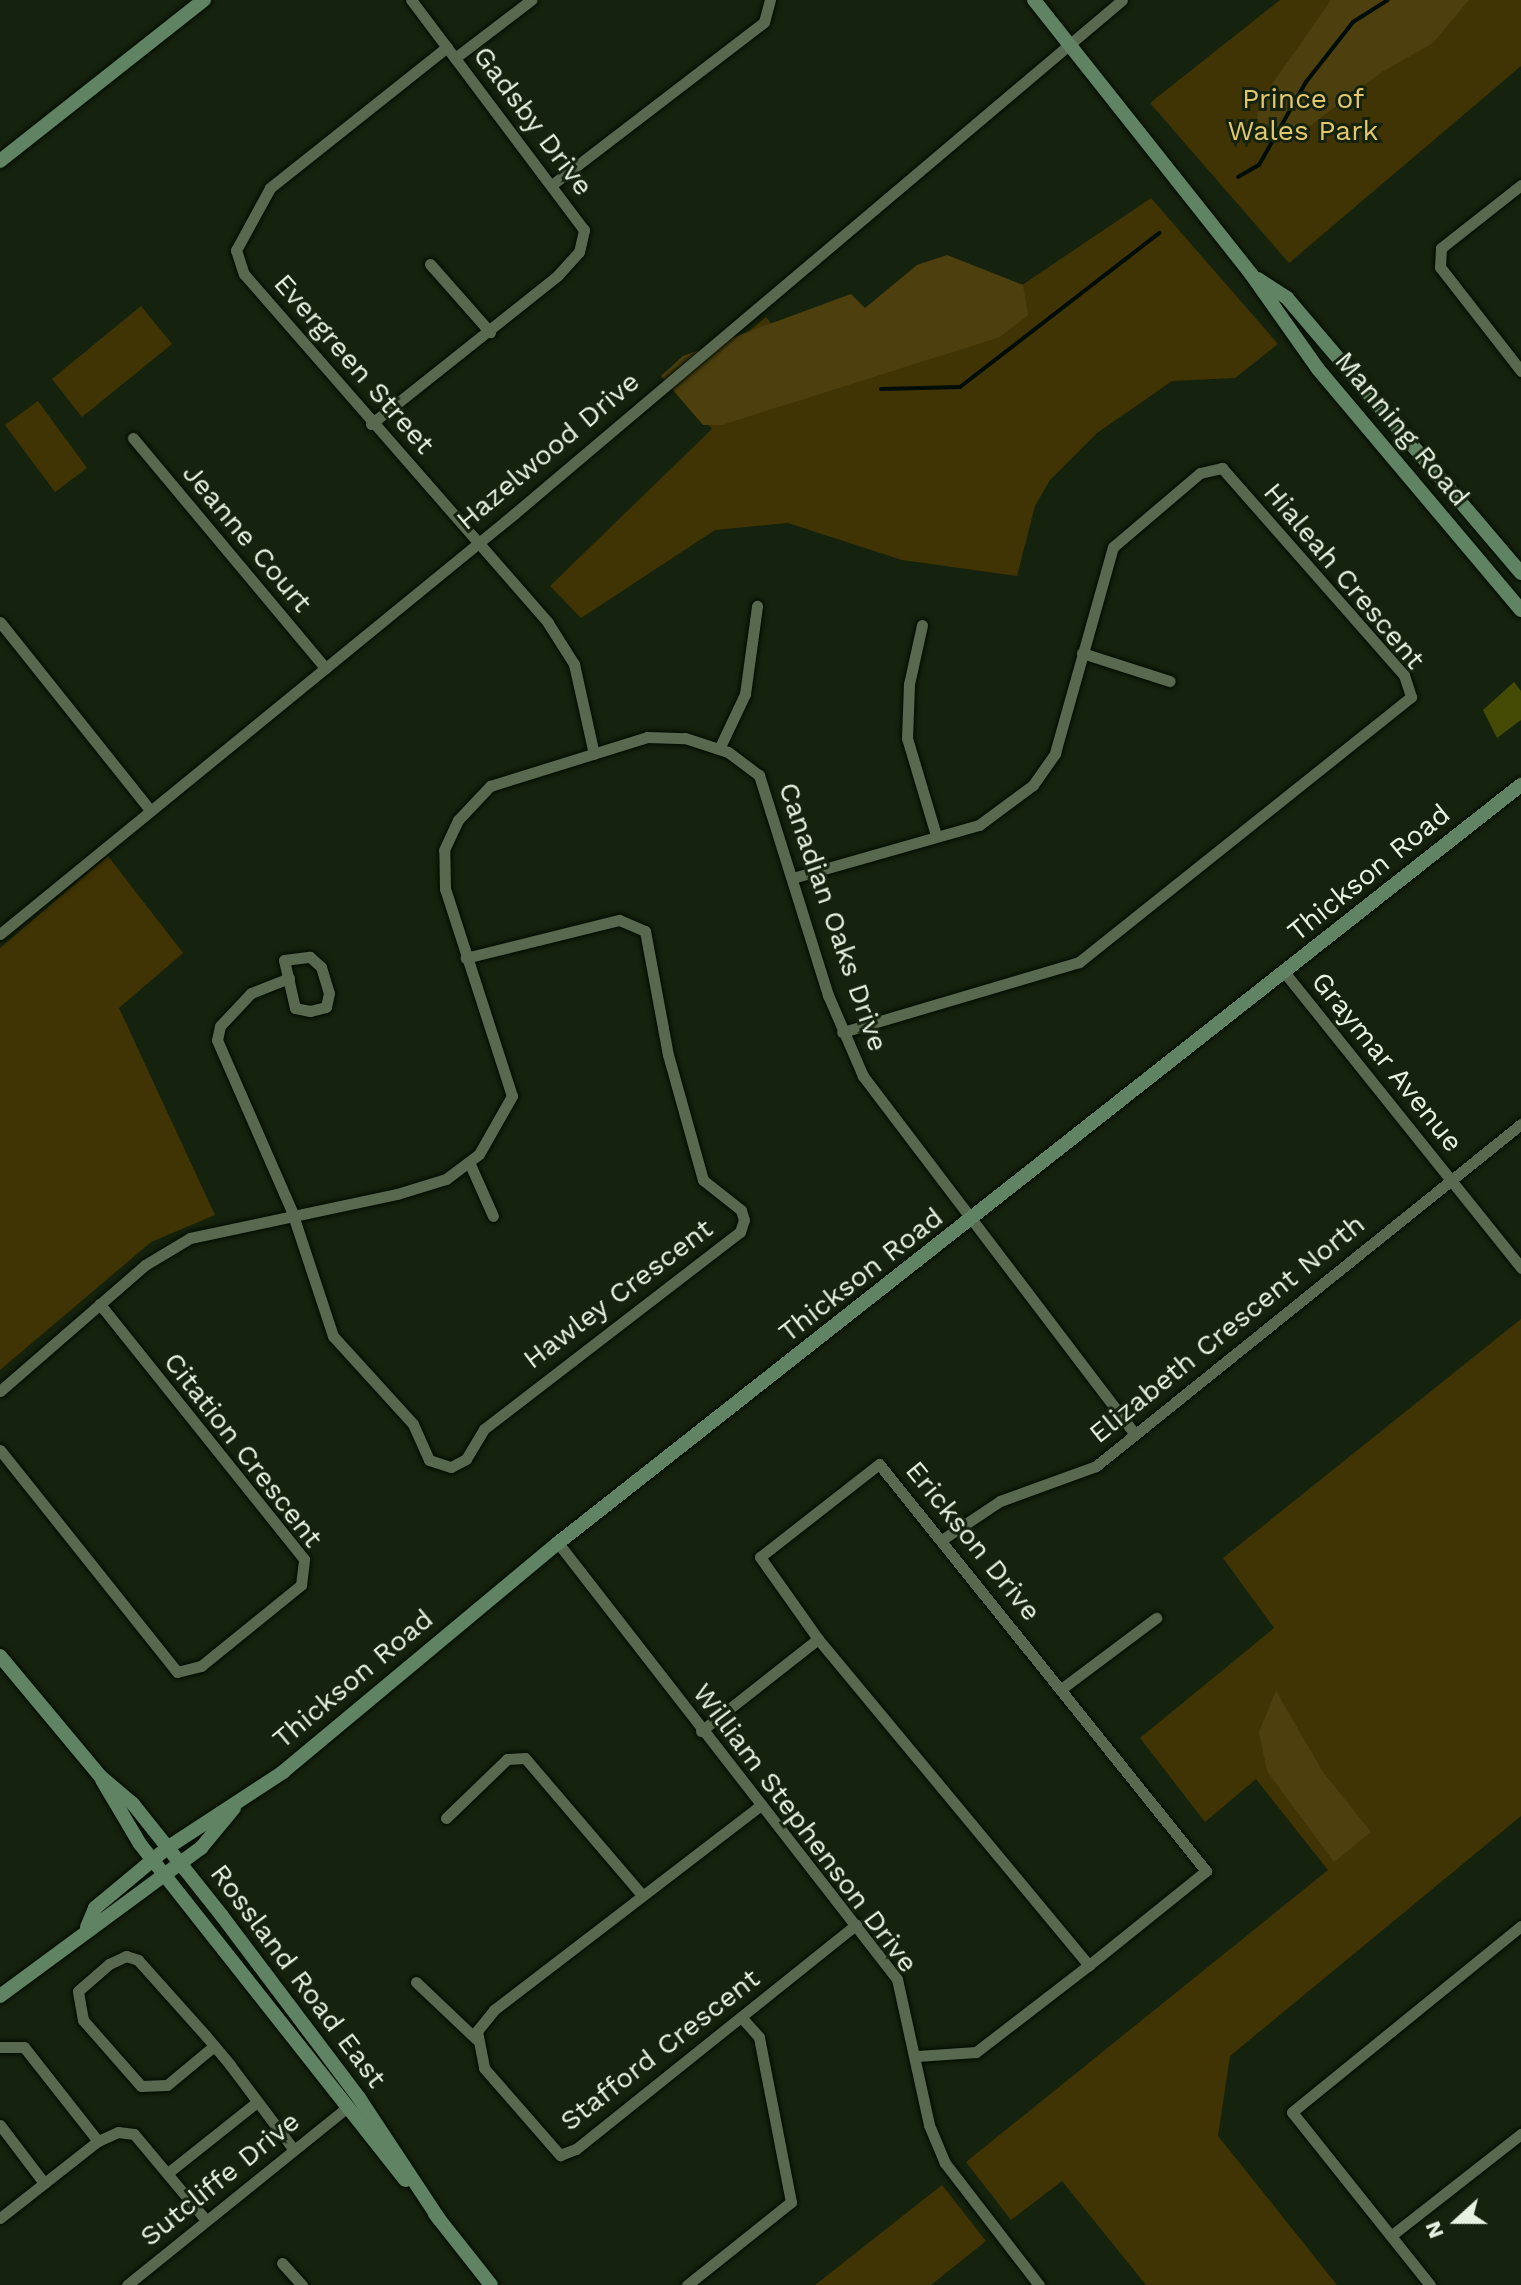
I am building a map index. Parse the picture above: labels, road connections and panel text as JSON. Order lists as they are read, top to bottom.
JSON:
{
  "streets": {
    "main road": ["Manning Road", "Thickson Road", "Rossland Road East"],
    "street": [
      "Gadsby Drive",
      "Evergreen Street",
      "Hazelwood Drive",
      "Jeanne Court",
      "Hialeah Crescent",
      "Canadian Oaks Drive",
      "Graymar Avenue",
      "Hawley Crescent",
      "Elizabeth Crescent North",
      "Citation Crescent",
      "Erickson Drive",
      "William Stephenson Drive",
      "Stafford Crescent",
      "Sutcliffe Drive"
    ]
  },
  "crossings": [
    ["Gadsby Drive", "Evergreen Street"],
    ["Evergreen Street", "Hazelwood Drive"],
    ["Evergreen Street", "Canadian Oaks Drive"],
    ["Manning Road", "Hazelwood Drive"],
    ["Hazelwood Drive", "Jeanne Court"],
    ["Hialeah Crescent", "Canadian Oaks Drive"],
    ["Thickson Road", "Canadian Oaks Drive"],
    ["Thickson Road", "Graymar Avenue"],
    ["Thickson Road", "William Stephenson Drive"],
    ["Thickson Road", "Rossland Road East"],
    ["Canadian Oaks Drive", "Hawley Crescent"],
    ["Canadian Oaks Drive", "Elizabeth Crescent North"],
    ["Canadian Oaks Drive", "Citation Crescent"],
    ["Graymar Avenue", "Elizabeth Crescent North"],
    ["Elizabeth Crescent North", "Erickson Drive"],
    ["Erickson Drive", "William Stephenson Drive"],
    ["William Stephenson Drive", "Stafford Crescent"],
    ["Rossland Road East", "Sutcliffe Drive"]
  ],
  "parks": ["Prince of Wales Park"],
  "north": "left"
}
